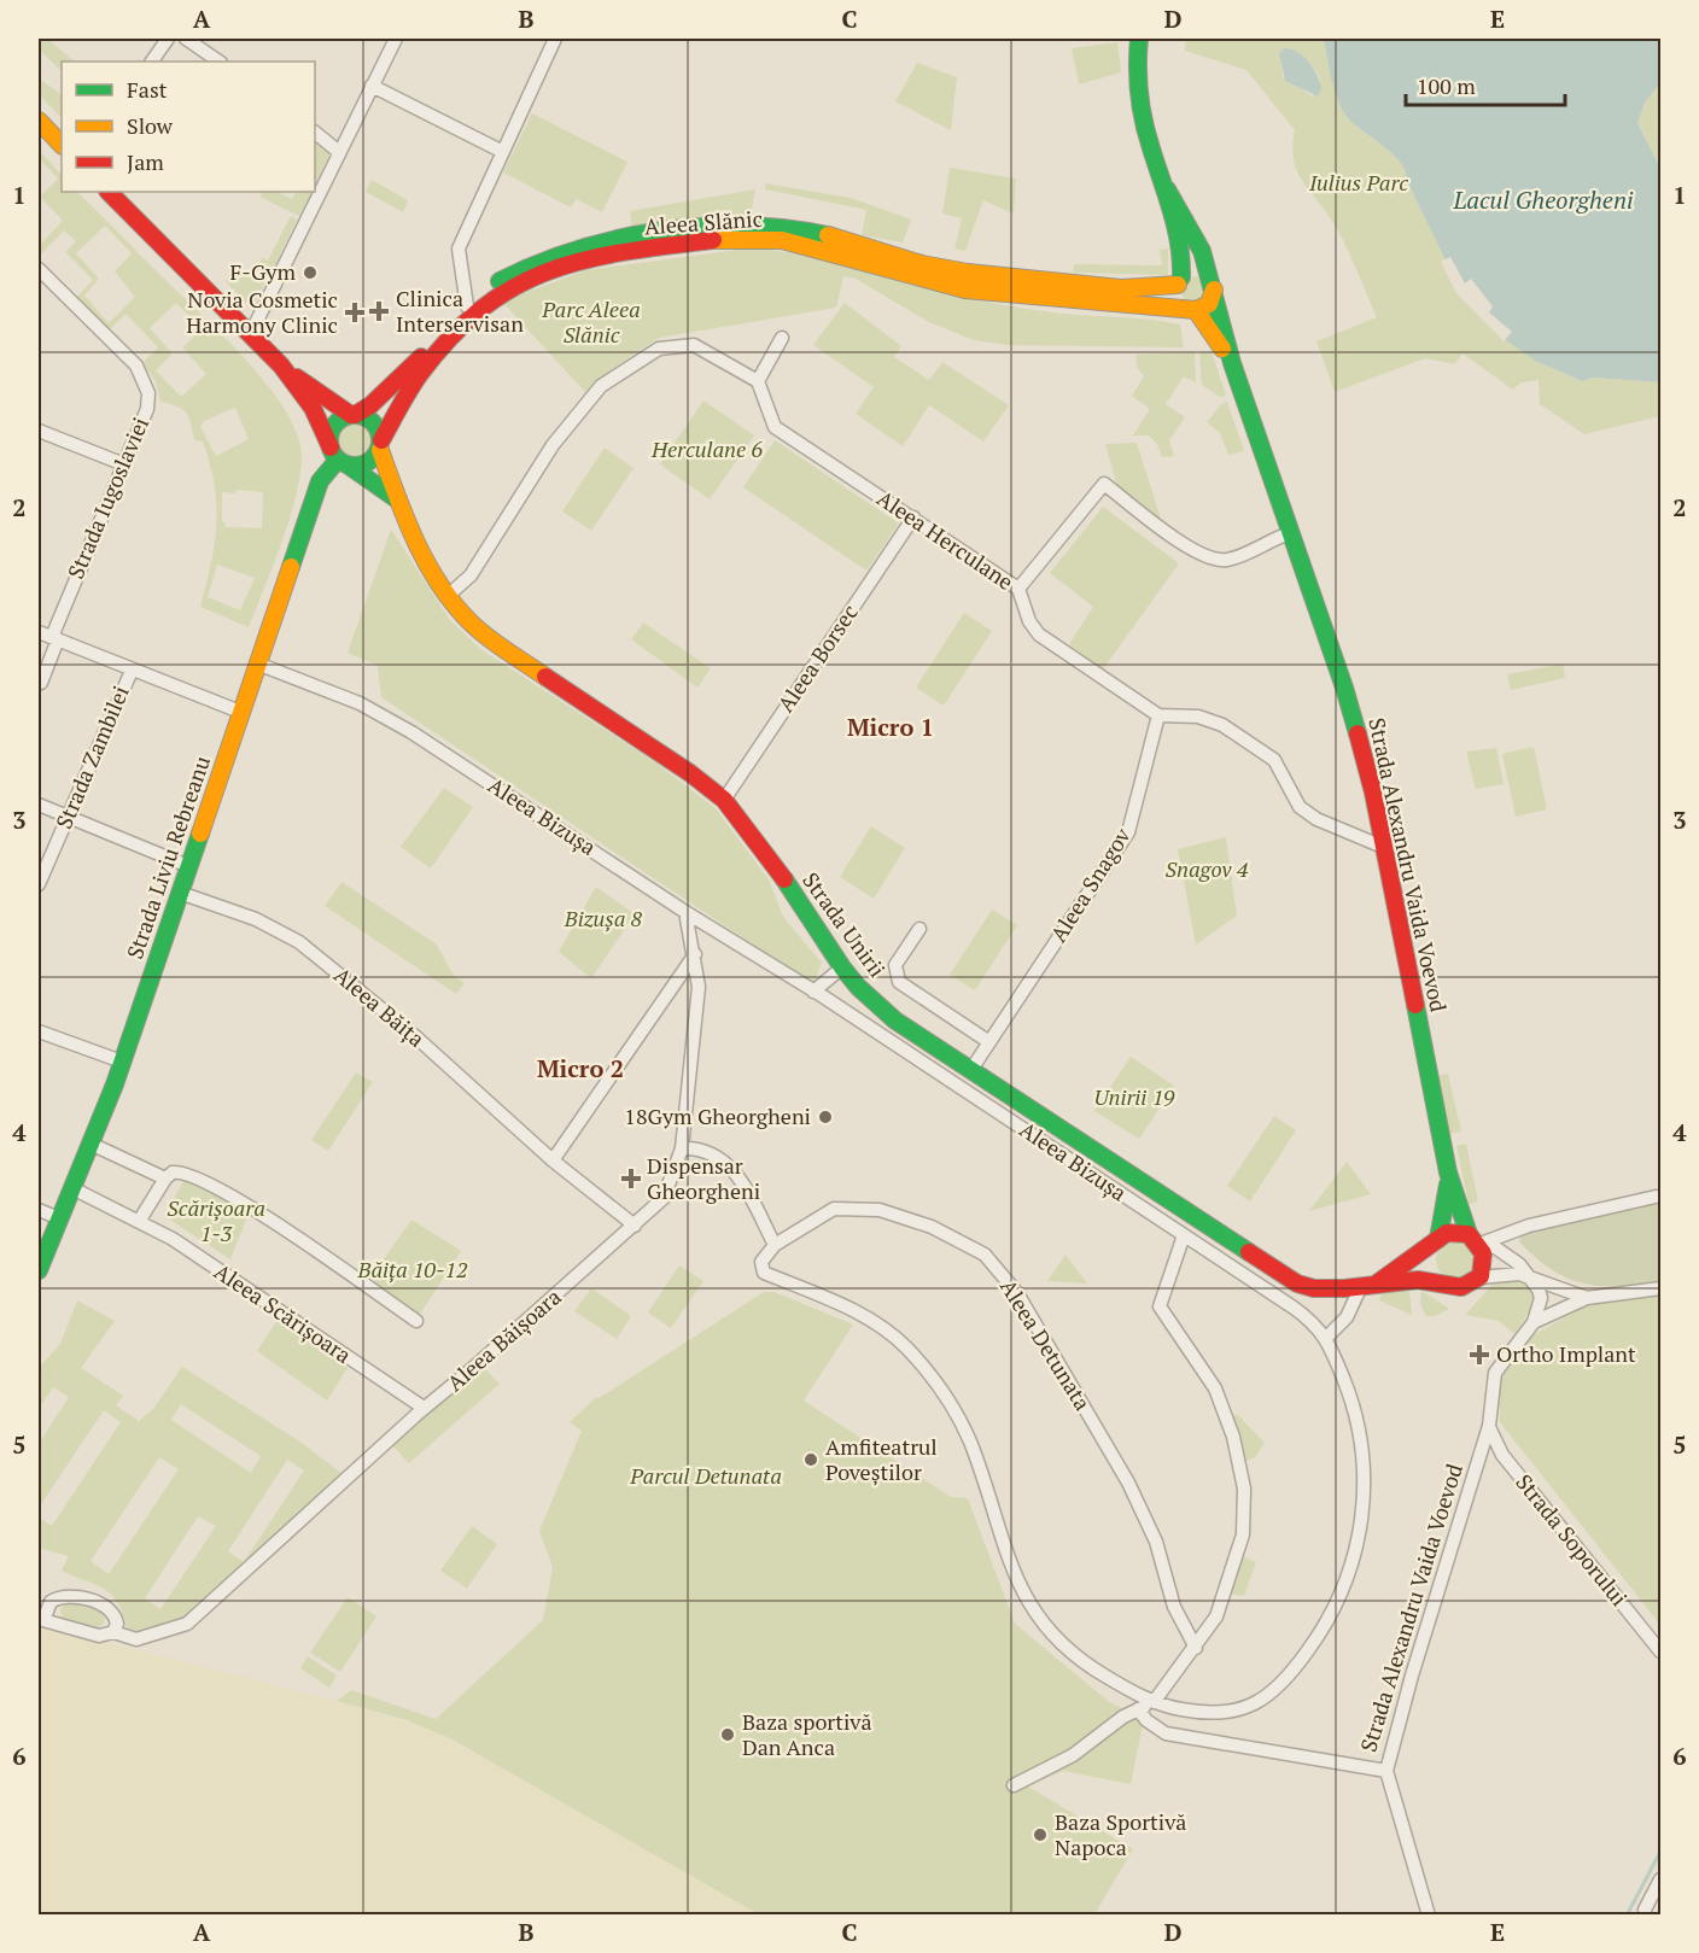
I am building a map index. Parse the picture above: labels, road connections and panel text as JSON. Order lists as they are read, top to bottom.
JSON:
{
  "streets": {
    "main road": [
      "Aleea Slănic",
      "Strada Liviu Rebreanu",
      "Strada Alexandru Vaida Voevod",
      "Strada Unirii"
    ],
    "street": [
      "Strada Iugoslaviei",
      "Aleea Herculane",
      "Aleea Borsec",
      "Strada Zambilei",
      "Aleea Bizușa",
      "Aleea Snagov",
      "Aleea Băița",
      "Aleea Scărișoara",
      "Aleea Băișoara",
      "Aleea Detunata",
      "Strada Soporului"
    ]
  },
  "crossings": [
    ["Aleea Slănic", "Strada Liviu Rebreanu"],
    ["Aleea Slănic", "Strada Alexandru Vaida Voevod"],
    ["Aleea Slănic", "Strada Unirii"],
    ["Aleea Herculane", "Aleea Borsec"],
    ["Aleea Herculane", "Aleea Snagov"],
    ["Aleea Borsec", "Strada Unirii"],
    ["Aleea Bizușa", "Strada Liviu Rebreanu"],
    ["Aleea Bizușa", "Aleea Băișoara"],
    ["Aleea Bizușa", "Aleea Detunata"],
    ["Strada Liviu Rebreanu", "Strada Unirii"],
    ["Strada Liviu Rebreanu", "Aleea Băița"],
    ["Strada Liviu Rebreanu", "Aleea Scărișoara"],
    ["Strada Alexandru Vaida Voevod", "Strada Unirii"],
    ["Strada Alexandru Vaida Voevod", "Strada Soporului"],
    ["Aleea Snagov", "Strada Unirii"],
    ["Aleea Băița", "Aleea Băișoara"],
    ["Aleea Scărișoara", "Aleea Băișoara"]
  ],
  "districts": ["Micro 1", "Micro 2"],
  "water": ["Lacul Gheorgheni"],
  "parks": [
    "Iulius Parc",
    "Parc Aleea Slănic",
    "Herculane 6",
    "Snagov 4",
    "Bizușa 8",
    "Unirii 19",
    "Scărișoara 1-3",
    "Băița 10-12",
    "Parcul Detunata"
  ],
  "places": {
    "other": [
      "F-Gym",
      "18Gym Gheorgheni",
      "Amfiteatrul Poveștilor",
      "Baza sportivă Dan Anca",
      "Baza Sportivă Napoca"
    ],
    "health": [
      "Clinica Interservisan",
      "Novia Cosmetic Harmony Clinic",
      "Dispensar Gheorgheni",
      "Ortho Implant"
    ]
  },
  "legend": ["Fast", "Slow", "Jam"],
  "scale_bar": "100 m",
  "grid": {
    "columns": [
      "A",
      "B",
      "C",
      "D",
      "E"
    ],
    "rows": [
      "1",
      "2",
      "3",
      "4",
      "5",
      "6"
    ]
  }
}
